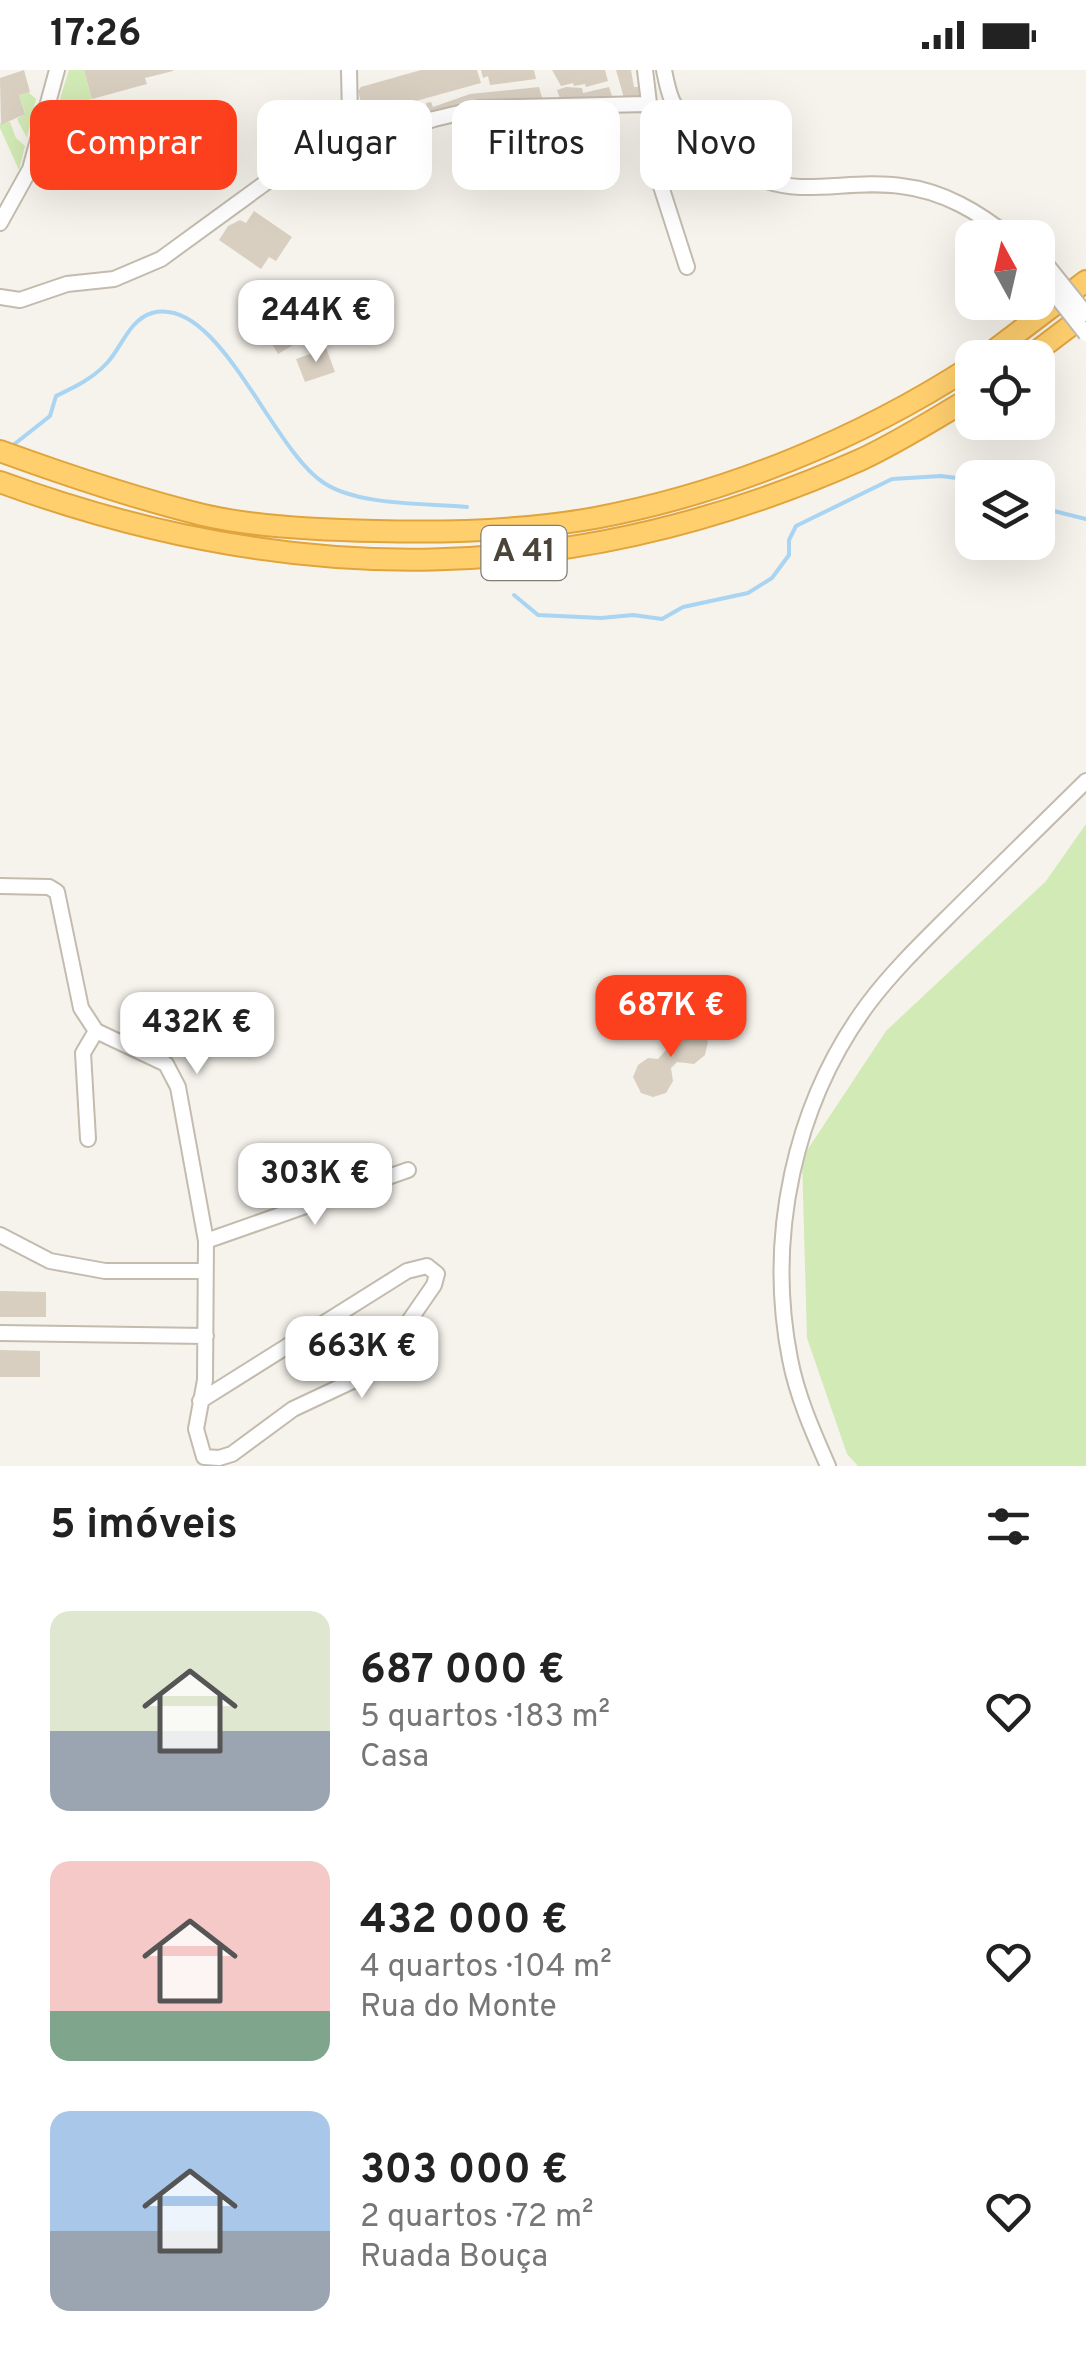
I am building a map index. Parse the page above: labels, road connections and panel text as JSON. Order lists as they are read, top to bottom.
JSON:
{
  "streets": {
    "highway": ["A 41"]
  },
  "north": "top",
  "page": {
    "status": "17:26",
    "chip": [
      "Comprar",
      "Alugar",
      "Filtros",
      "Novo"
    ],
    "price": [
      "244K €",
      "687K €",
      "432K €",
      "303K €",
      "663K €"
    ],
    "heading": "5 imóveis",
    "list": [
      {
        "name": "687 000 €",
        "note": "5 quartos · 183 m² · Casa"
      },
      {
        "name": "432 000 €",
        "note": "4 quartos · 104 m² · Rua do Monte"
      },
      {
        "name": "303 000 €",
        "note": "2 quartos · 72 m² · Ruada Bouça"
      }
    ]
  }
}
